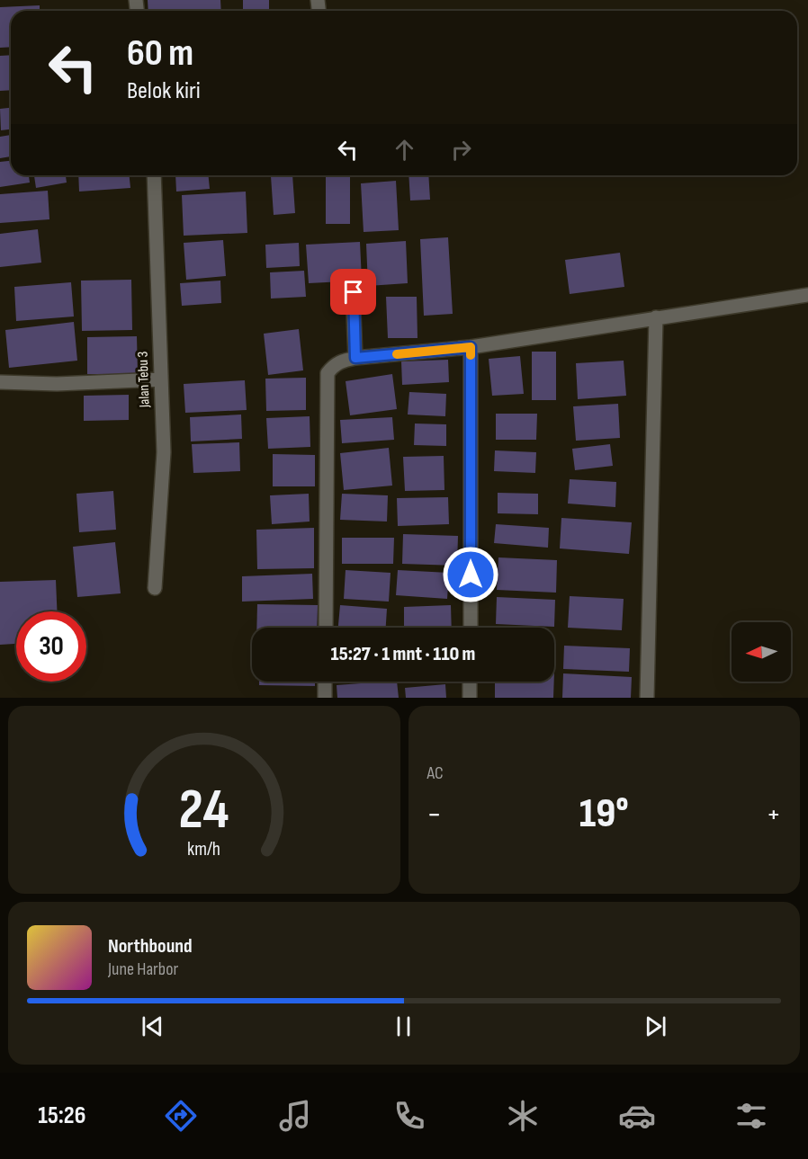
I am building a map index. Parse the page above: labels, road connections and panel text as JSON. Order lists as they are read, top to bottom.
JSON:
{
  "streets": {
    "street": ["Jalan Tebu 3"]
  },
  "north": "left",
  "page": {
    "turn": ["60 m", "Belok kiri"],
    "limit": "30",
    "trip": "15:27 · 1 mnt · 110 m",
    "tile": "AC",
    "heat": ["−", "19°", "+"],
    "song": ["Northbound", "June Harbor"],
    "tabs": "15:26",
    "gauge": ["24", "km/h"]
  }
}
